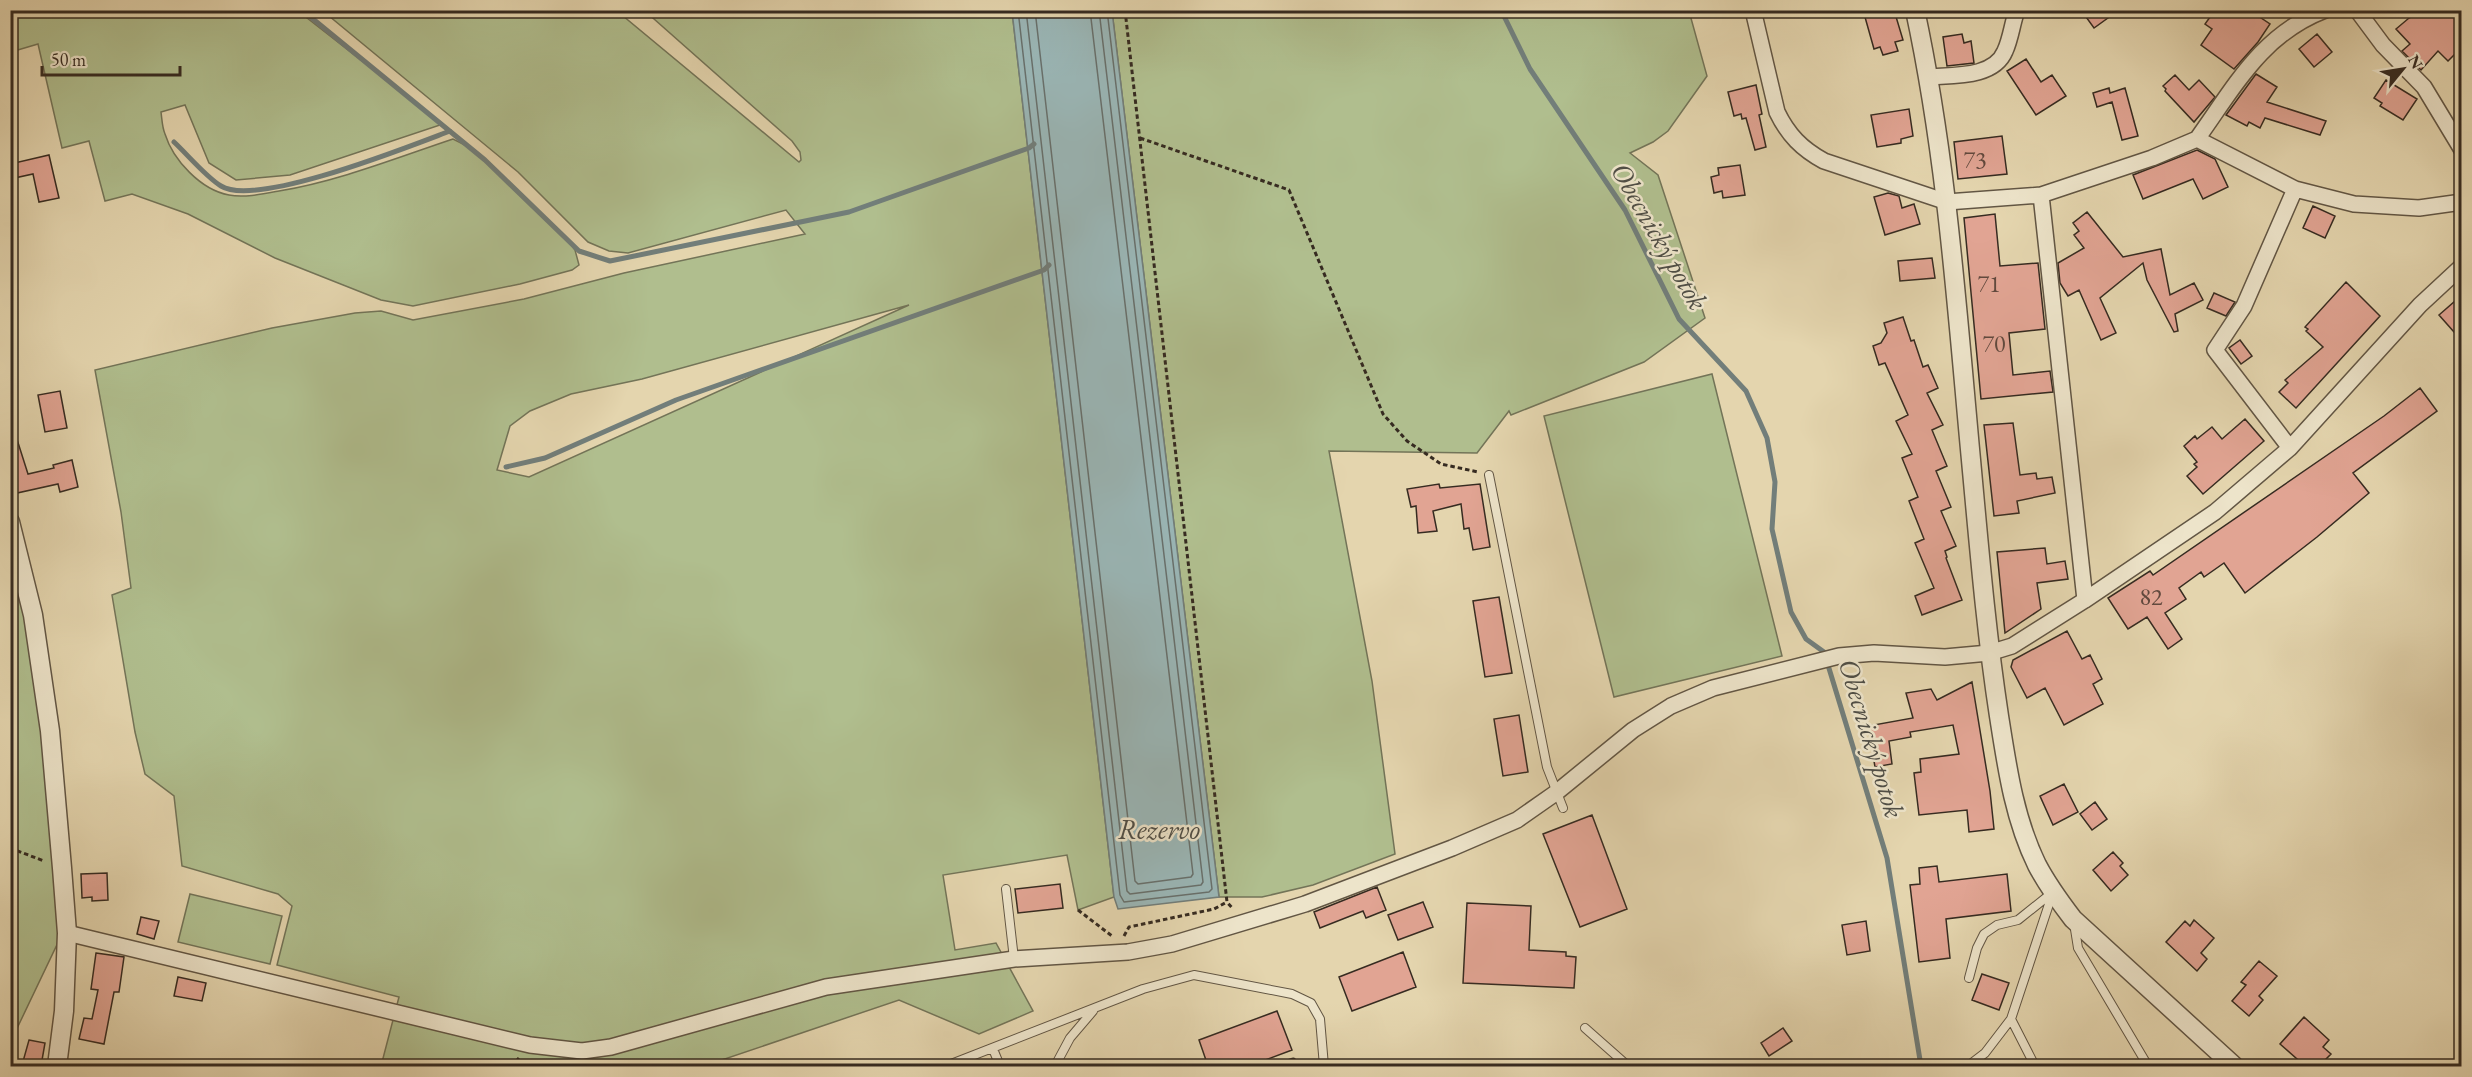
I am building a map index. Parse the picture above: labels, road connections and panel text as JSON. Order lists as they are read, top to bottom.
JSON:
{
  "water": ["Obecnický potok", "Rezervo"],
  "house_numbers": [
    "73",
    "71",
    "70",
    "82"
  ],
  "scale_bar": "50 m",
  "north": "top right"
}
